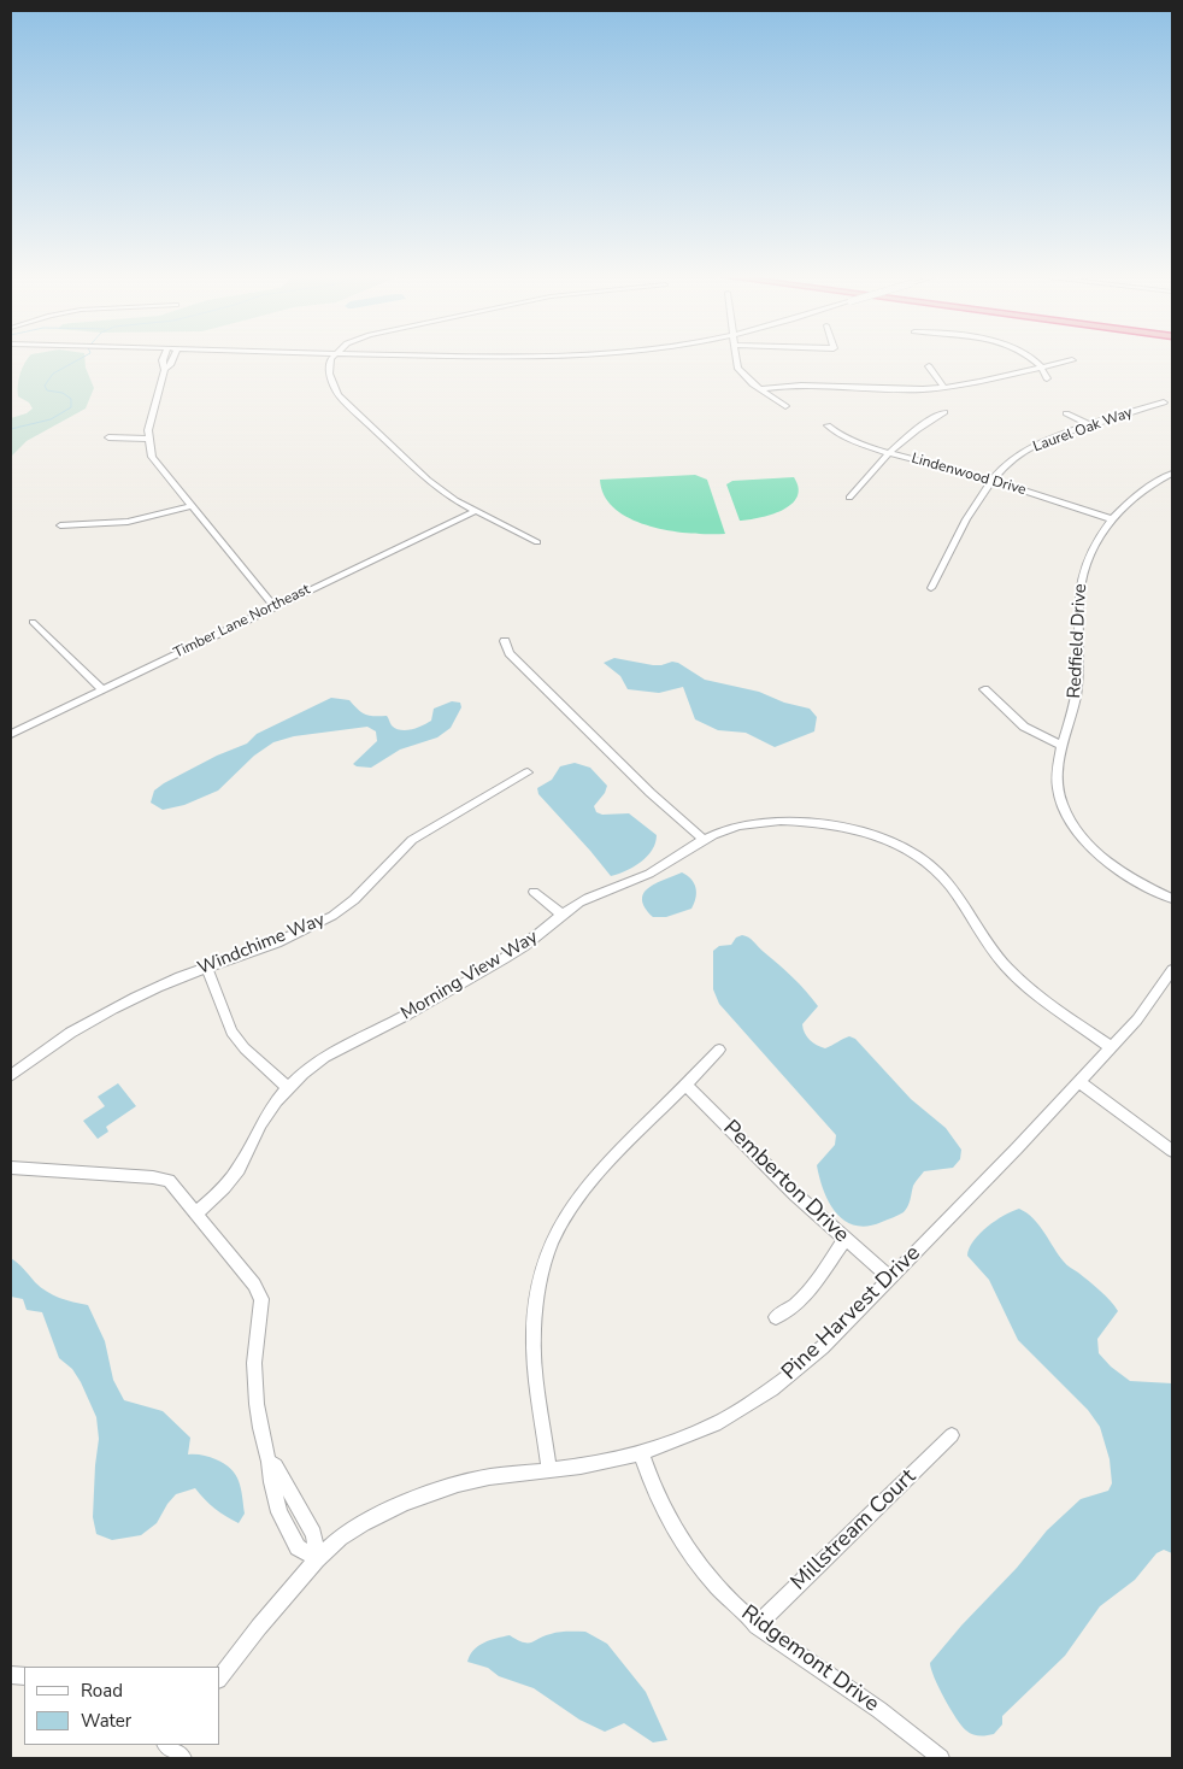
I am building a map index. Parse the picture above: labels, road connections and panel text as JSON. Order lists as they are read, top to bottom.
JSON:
{
  "streets": {
    "street": [
      "Laurel Oak Way",
      "Lindenwood Drive",
      "Timber Lane Northeast",
      "Redfield Drive",
      "Windchime Way",
      "Morning View Way",
      "Pemberton Drive",
      "Pine Harvest Drive",
      "Millstream Court",
      "Ridgemont Drive"
    ]
  },
  "crossings": [
    ["Laurel Oak Way", "Lindenwood Drive"],
    ["Lindenwood Drive", "Redfield Drive"],
    ["Morning View Way", "Pine Harvest Drive"],
    ["Pemberton Drive", "Pine Harvest Drive"],
    ["Pine Harvest Drive", "Ridgemont Drive"],
    ["Millstream Court", "Ridgemont Drive"]
  ],
  "legend": ["Road", "Water"]
}
